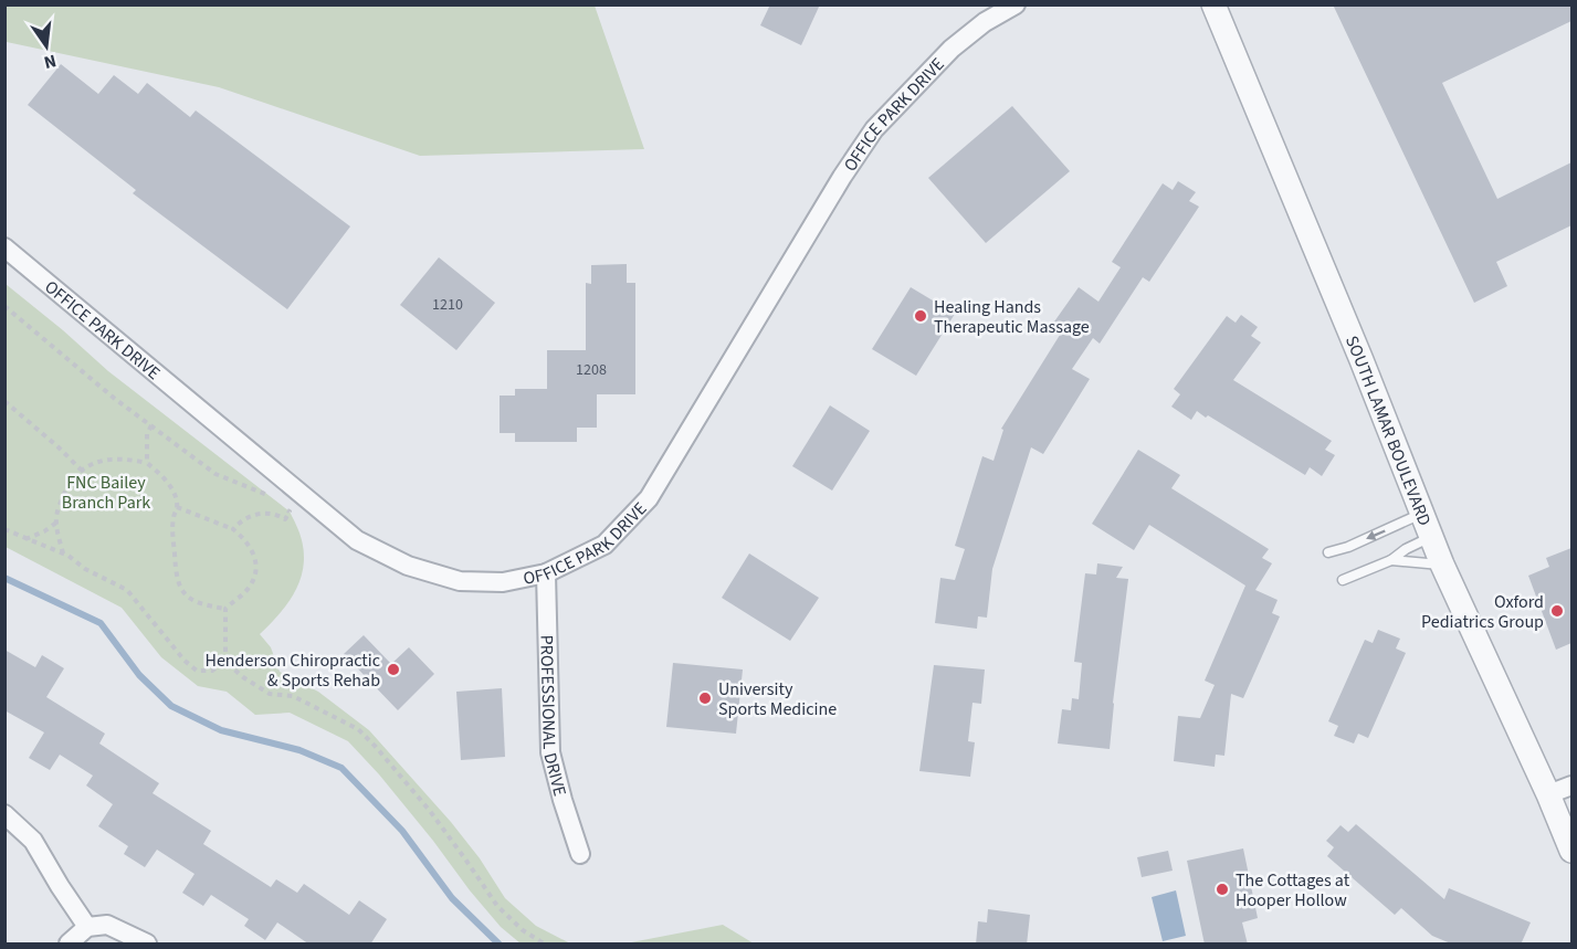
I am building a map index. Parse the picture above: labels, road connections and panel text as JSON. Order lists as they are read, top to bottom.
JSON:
{
  "streets": {
    "street": ["OFFICE PARK DRIVE", "SOUTH LAMAR BOULEVARD", "PROFESSIONAL DRIVE"]
  },
  "crossings": [
    ["OFFICE PARK DRIVE", "PROFESSIONAL DRIVE"]
  ],
  "parks": ["FNC Bailey Branch Park"],
  "places": [
    "Healing Hands Therapeutic Massage",
    "Oxford Pediatrics Group",
    "Henderson Chiropractic & Sports Rehab",
    "University Sports Medicine",
    "The Cottages at Hooper Hollow"
  ],
  "house_numbers": ["1210", "1208"],
  "north": "bottom"
}
